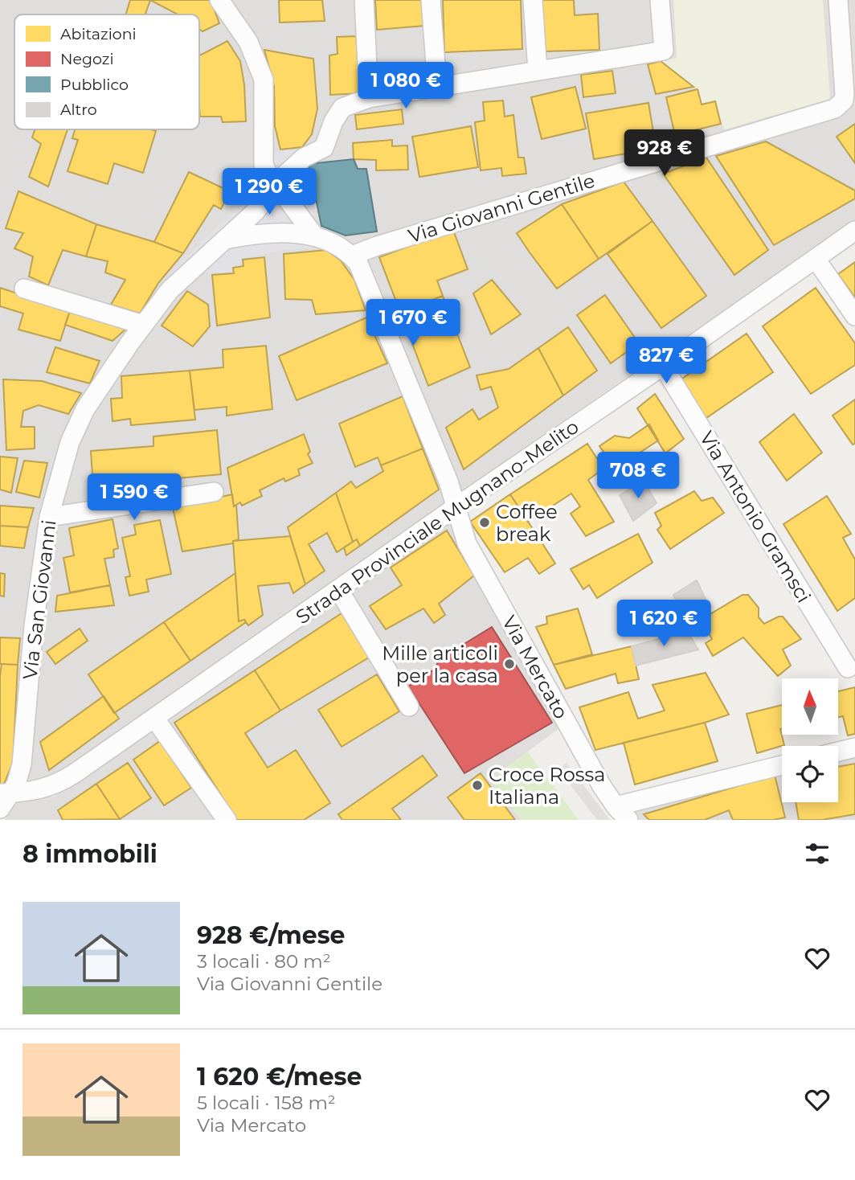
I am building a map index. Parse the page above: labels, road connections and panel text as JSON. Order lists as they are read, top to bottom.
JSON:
{
  "streets": {
    "street": [
      "Via Giovanni Gentile",
      "Via Antonio Gramsci",
      "Strada Provinciale Mugnano-Melito",
      "Via San Giovanni",
      "Via Mercato"
    ]
  },
  "crossings": [
    ["Via Giovanni Gentile", "Via Mercato"],
    ["Via Antonio Gramsci", "Strada Provinciale Mugnano-Melito"],
    ["Strada Provinciale Mugnano-Melito", "Via San Giovanni"],
    ["Strada Provinciale Mugnano-Melito", "Via Mercato"]
  ],
  "places": ["Coffee break", "Mille articoli per la casa", "Croce Rossa Italiana"],
  "legend": [
    "Abitazioni",
    "Negozi",
    "Pubblico",
    "Altro"
  ],
  "north": "top",
  "page": {
    "price": [
      "1 080 €",
      "928 €",
      "1 290 €",
      "1 670 €",
      "827 €",
      "708 €",
      "1 590 €",
      "1 620 €"
    ],
    "heading": "8 immobili",
    "list": [
      {
        "name": "928 €/mese",
        "note": "3 locali · 80 m² · Via Giovanni Gentile"
      },
      {
        "name": "1 620 €/mese",
        "note": "5 locali · 158 m² · Via Mercato"
      }
    ]
  }
}
